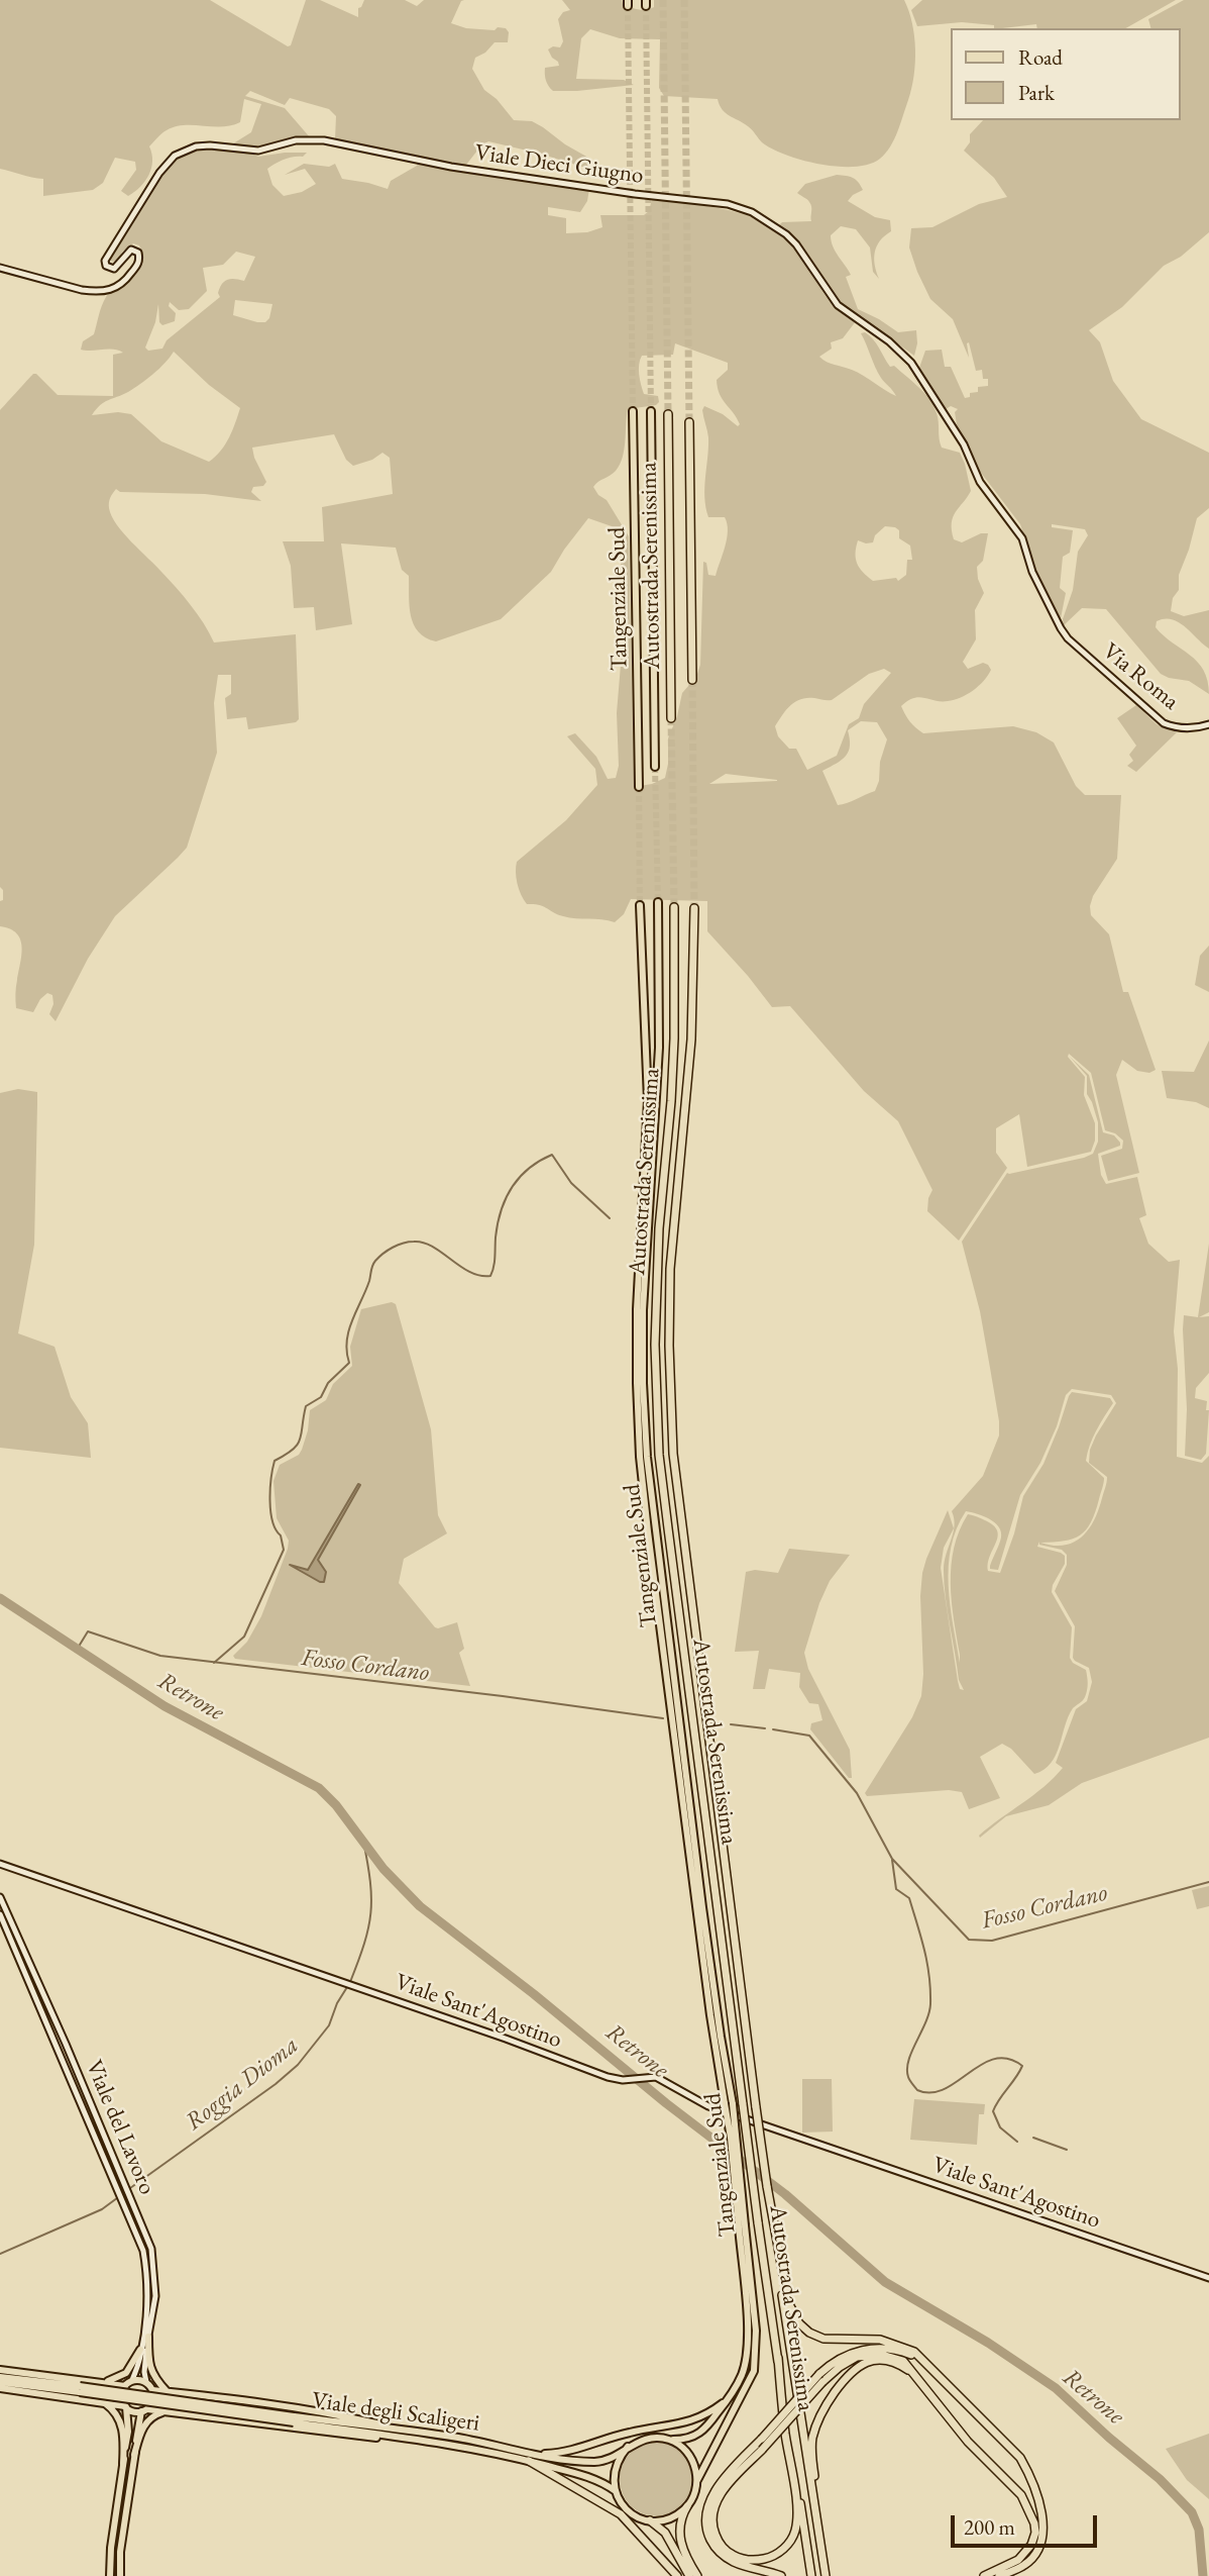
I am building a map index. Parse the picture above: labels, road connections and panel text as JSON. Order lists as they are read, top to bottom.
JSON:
{
  "streets": {
    "highway": ["Autostrada Serenissima"],
    "main road": [
      "Viale Dieci Giugno",
      "Tangenziale Sud",
      "Via Roma",
      "Viale Sant'Agostino",
      "Viale del Lavoro",
      "Viale degli Scaligeri"
    ]
  },
  "crossings": [
    ["Viale Dieci Giugno", "Via Roma"],
    ["Tangenziale Sud", "Viale degli Scaligeri"]
  ],
  "water": ["Fosso Cordano", "Retrone", "Roggia Dioma"],
  "legend": ["Road", "Park"],
  "scale_bar": "200 m"
}
